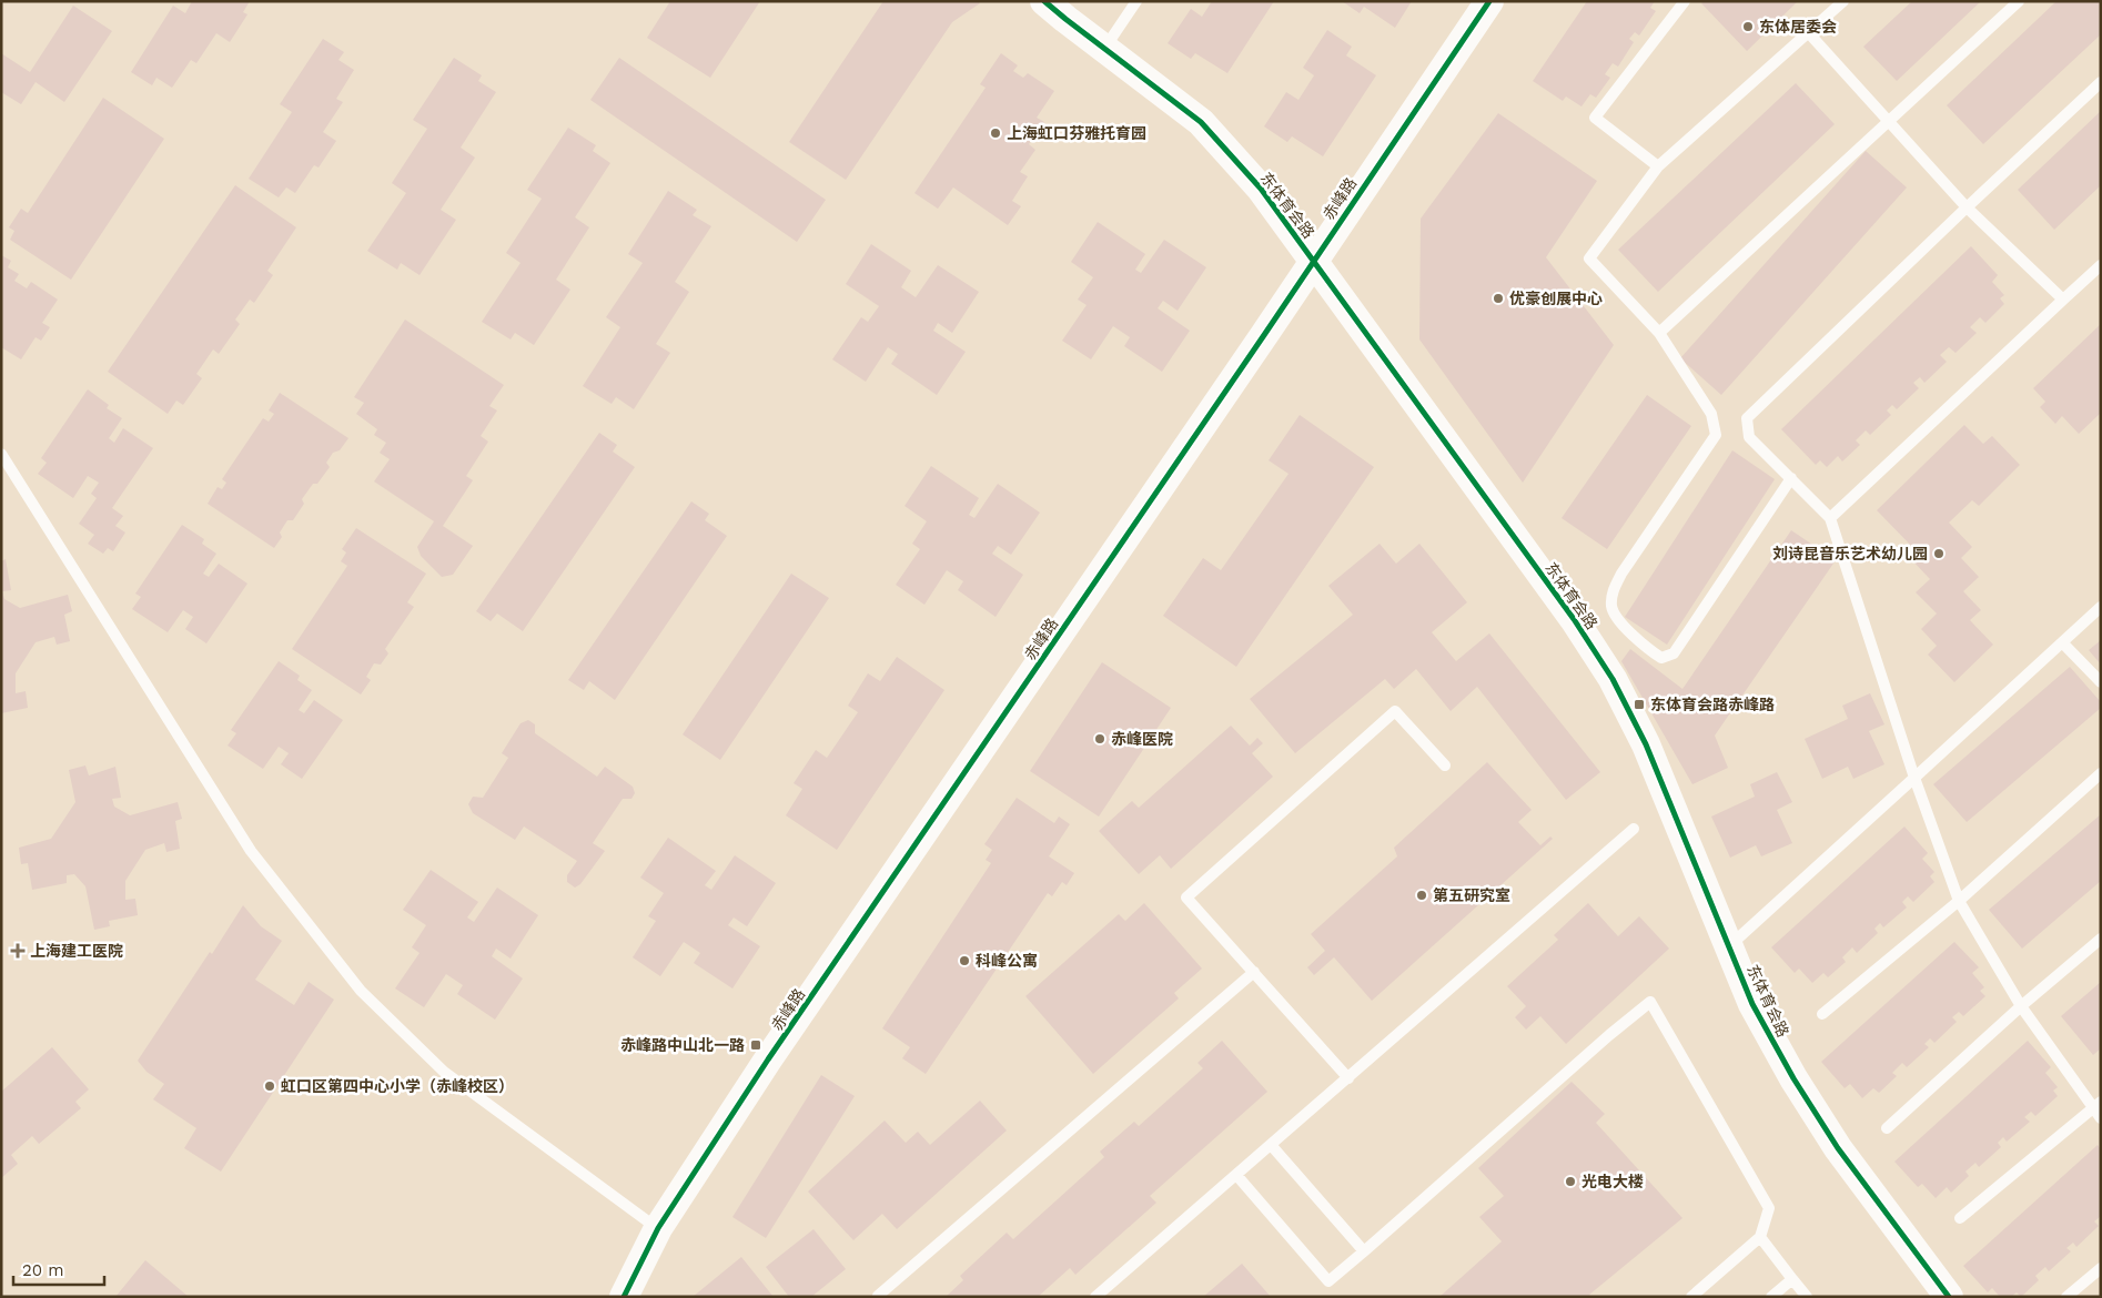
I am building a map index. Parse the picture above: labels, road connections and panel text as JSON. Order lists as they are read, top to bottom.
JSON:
{
  "streets": {
    "street": ["赤峰路", "东体育会路"]
  },
  "crossings": [
    ["赤峰路", "东体育会路"]
  ],
  "places": {
    "other": [
      "东体居委会",
      "上海虹口芬雅托育园",
      "优豪创展中心",
      "刘诗昆音乐艺术幼儿园",
      "赤峰医院",
      "第五研究室",
      "科峰公寓",
      "虹口区第四中心小学（赤峰校区）",
      "光电大楼"
    ],
    "transit": ["东体育会路赤峰路", "赤峰路中山北一路"],
    "health": ["上海建工医院"]
  },
  "scale_bar": "20 m"
}
